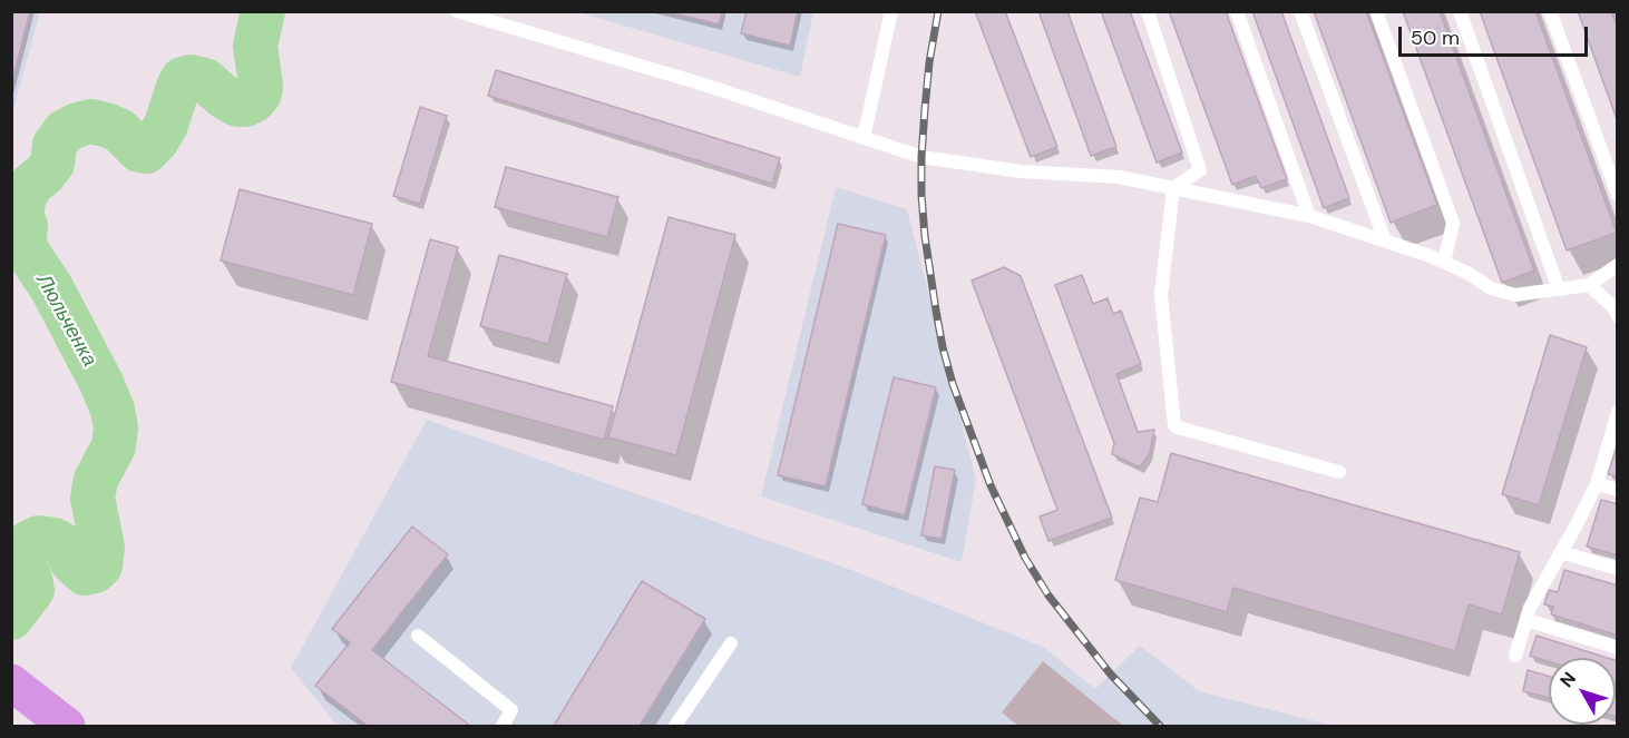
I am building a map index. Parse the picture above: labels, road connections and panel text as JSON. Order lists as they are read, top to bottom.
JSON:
{
  "water": ["Люльченка"],
  "scale_bar": "50 m",
  "north": "top left"
}
